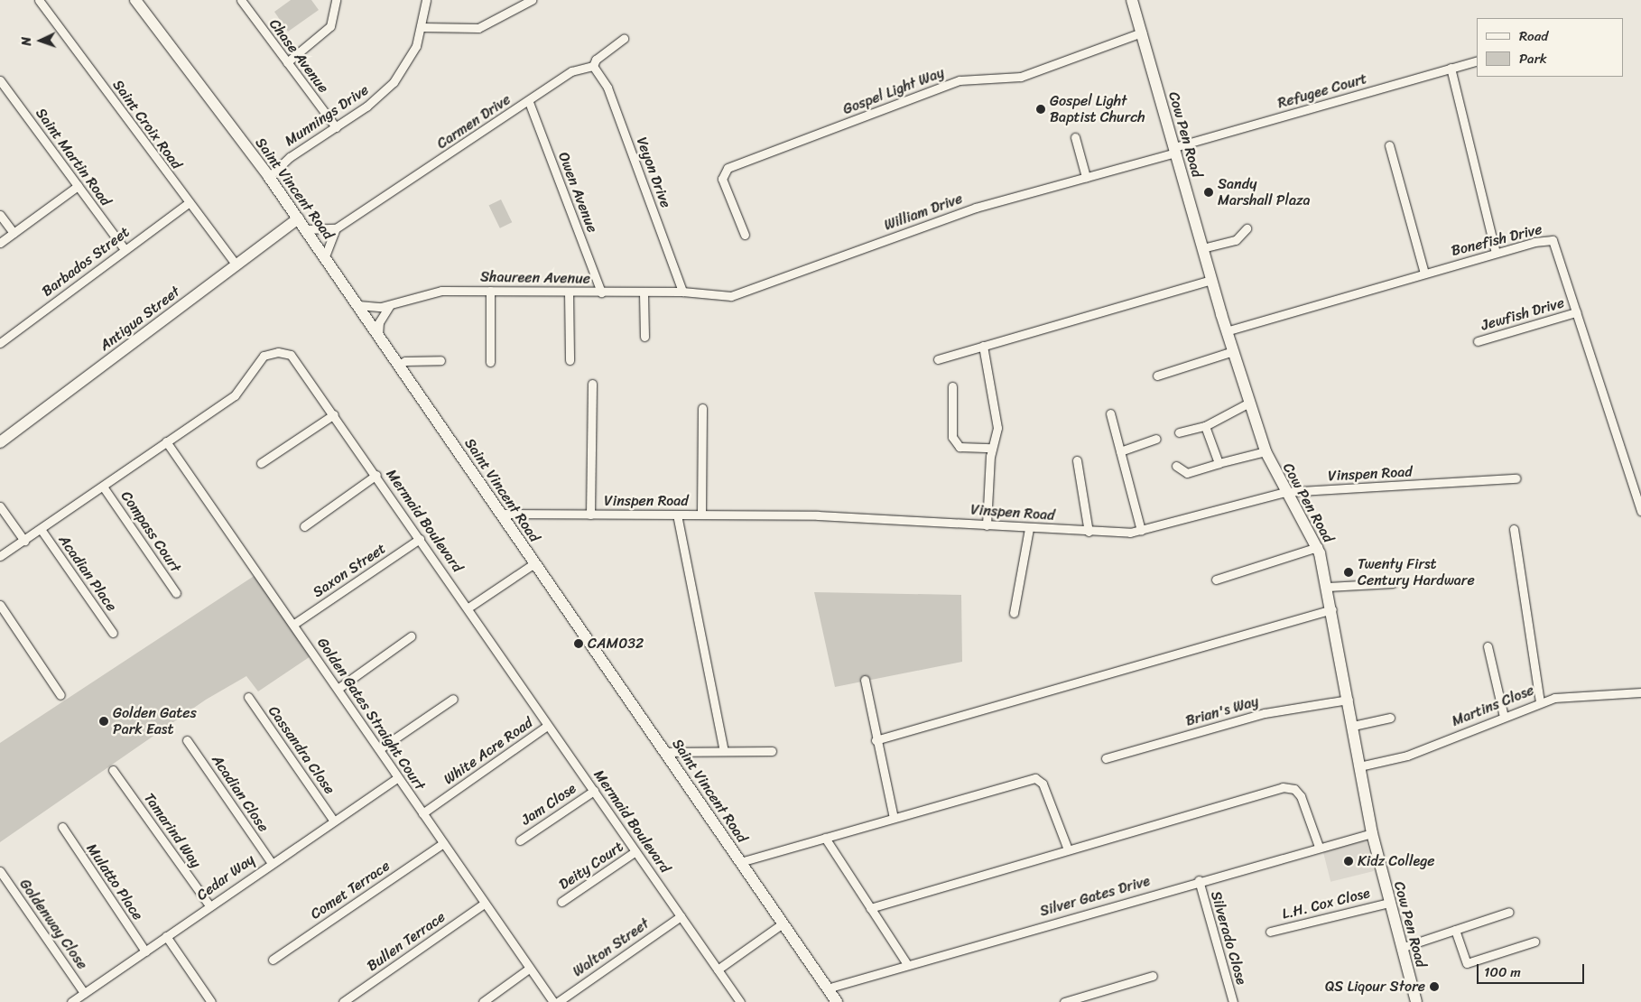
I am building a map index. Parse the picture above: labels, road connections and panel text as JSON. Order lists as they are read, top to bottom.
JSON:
{
  "streets": {
    "street": [
      "Chase Avenue",
      "Gospel Light Way",
      "Refugee Court",
      "Munnings Drive",
      "Carmen Drive",
      "Saint Croix Road",
      "Cow Pen Road",
      "Saint Martin Road",
      "Veyon Drive",
      "Saint Vincent Road",
      "Owen Avenue",
      "William Drive",
      "Bonefish Drive",
      "Barbados Street",
      "Shaureen Avenue",
      "Jewfish Drive",
      "Antigua Street",
      "Vinspen Road",
      "Mermaid Boulevard",
      "Compass Court",
      "Saxon Street",
      "Acadian Place",
      "Martins Close",
      "Brian's Way",
      "Golden Gates Straight Court",
      "Cassandra Close",
      "White Acre Road",
      "Acadian Close",
      "Jam Close",
      "Tamarind Way",
      "Deity Court",
      "Cedar Way",
      "Mulatto Place",
      "Comet Terrace",
      "Silver Gates Drive",
      "L.H. Cox Close",
      "Goldenway Close",
      "Silverado Close",
      "Bullen Terrace",
      "Walton Street"
    ]
  },
  "crossings": [
    ["Chase Avenue", "Munnings Drive"],
    ["Gospel Light Way", "Cow Pen Road"],
    ["Refugee Court", "Cow Pen Road"],
    ["Refugee Court", "William Drive"],
    ["Munnings Drive", "Saint Vincent Road"],
    ["Carmen Drive", "Veyon Drive"],
    ["Carmen Drive", "Owen Avenue"],
    ["Saint Croix Road", "Barbados Street"],
    ["Saint Croix Road", "Antigua Street"],
    ["Cow Pen Road", "William Drive"],
    ["Cow Pen Road", "Bonefish Drive"],
    ["Cow Pen Road", "Vinspen Road"],
    ["Cow Pen Road", "Martins Close"],
    ["Cow Pen Road", "Brian's Way"],
    ["Cow Pen Road", "Silver Gates Drive"],
    ["Cow Pen Road", "L.H. Cox Close"],
    ["Saint Martin Road", "Barbados Street"],
    ["Veyon Drive", "William Drive"],
    ["Veyon Drive", "Shaureen Avenue"],
    ["Saint Vincent Road", "Shaureen Avenue"],
    ["Saint Vincent Road", "Antigua Street"],
    ["Saint Vincent Road", "Vinspen Road"],
    ["Saint Vincent Road", "Silver Gates Drive"],
    ["Owen Avenue", "Shaureen Avenue"],
    ["William Drive", "Shaureen Avenue"],
    ["Bonefish Drive", "Jewfish Drive"],
    ["Mermaid Boulevard", "Compass Court"],
    ["Mermaid Boulevard", "Saxon Street"],
    ["Mermaid Boulevard", "Acadian Place"],
    ["Mermaid Boulevard", "Golden Gates Straight Court"],
    ["Mermaid Boulevard", "White Acre Road"],
    ["Mermaid Boulevard", "Jam Close"],
    ["Mermaid Boulevard", "Deity Court"],
    ["Mermaid Boulevard", "Walton Street"],
    ["Saxon Street", "Golden Gates Straight Court"],
    ["Golden Gates Straight Court", "White Acre Road"],
    ["Golden Gates Straight Court", "Cedar Way"],
    ["Golden Gates Straight Court", "Comet Terrace"],
    ["Golden Gates Straight Court", "Bullen Terrace"],
    ["Cassandra Close", "Cedar Way"],
    ["Acadian Close", "Cedar Way"],
    ["Tamarind Way", "Cedar Way"],
    ["Cedar Way", "Mulatto Place"],
    ["Cedar Way", "Goldenway Close"],
    ["Silver Gates Drive", "Silverado Close"]
  ],
  "places": [
    "Gospel Light Baptist Church",
    "Sandy Marshall Plaza",
    "Twenty First Century Hardware",
    "CAM032",
    "Golden Gates Park East",
    "Kidz College",
    "QS Liqour Store"
  ],
  "legend": ["Road", "Park"],
  "scale_bar": "100 m",
  "north": "left"
}
